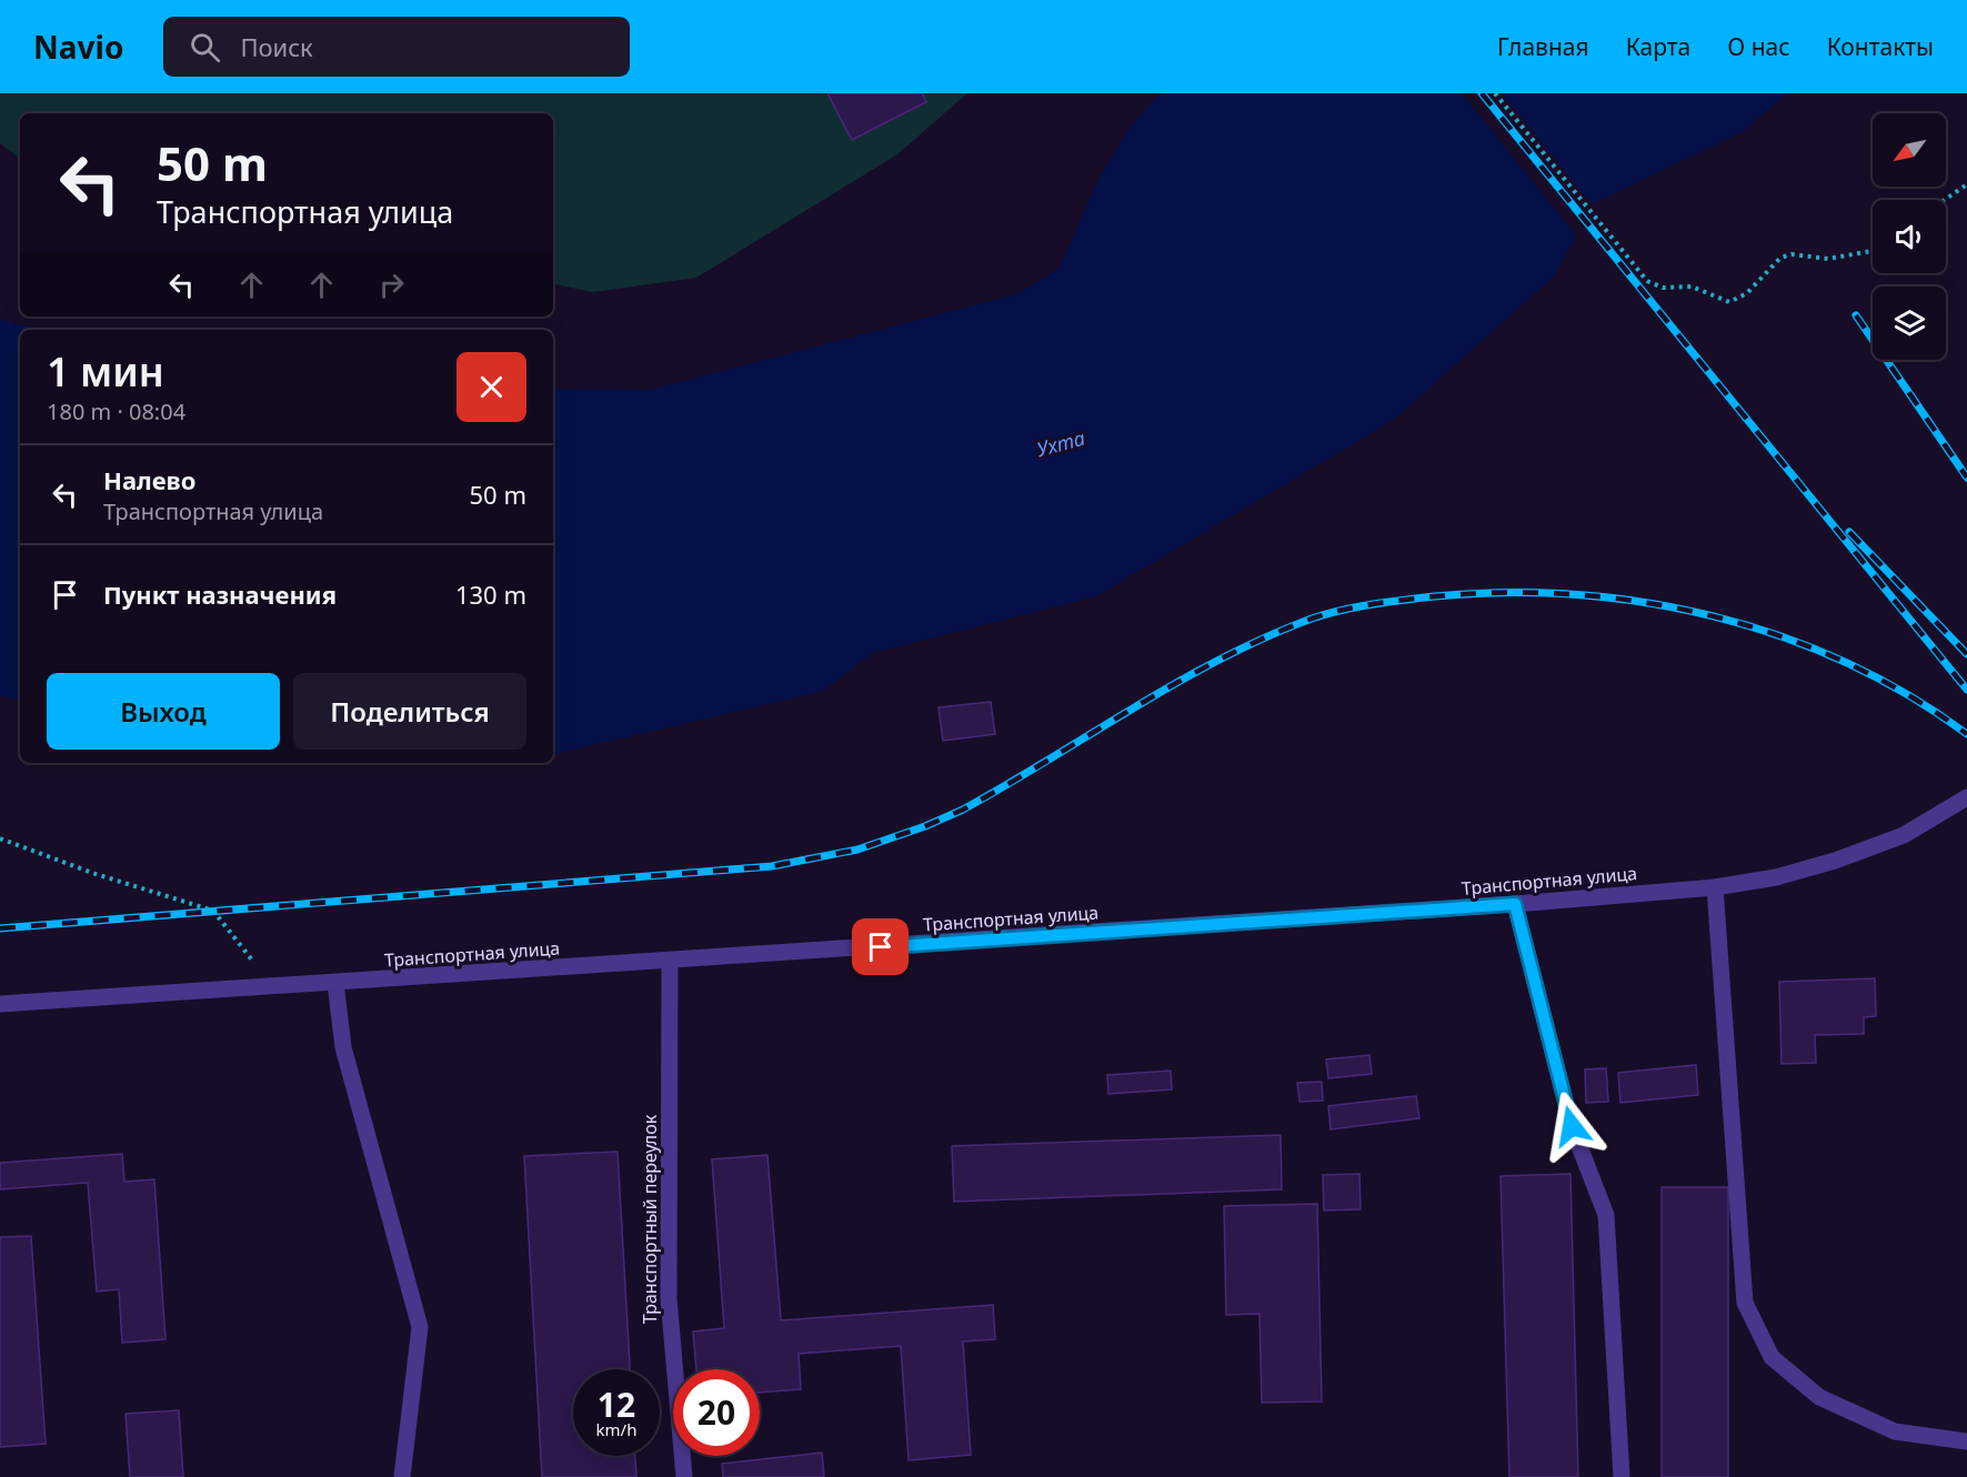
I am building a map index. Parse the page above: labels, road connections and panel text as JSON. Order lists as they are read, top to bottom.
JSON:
{
  "streets": {
    "street": ["Транспортная улица", "Транспортный переулок"]
  },
  "crossings": [
    ["Транспортная улица", "Транспортный переулок"]
  ],
  "water": ["Ухта"],
  "north": "bottom left",
  "page": {
    "header": "Navio",
    "search": "Поиск",
    "nav": [
      "Главная",
      "Карта",
      "О нас",
      "Контакты"
    ],
    "turn": ["50 m", "Транспортная улица"],
    "heading": ["1 мин", "180 m · 08:04"],
    "list": [
      {
        "name": "Налево",
        "note": "Транспортная улица",
        "value": "50 m"
      },
      {
        "name": "Пункт назначения",
        "value": "130 m"
      }
    ],
    "buttons": ["Выход", "Поделиться"],
    "speed": "12 km/h",
    "limit": "20"
  }
}
